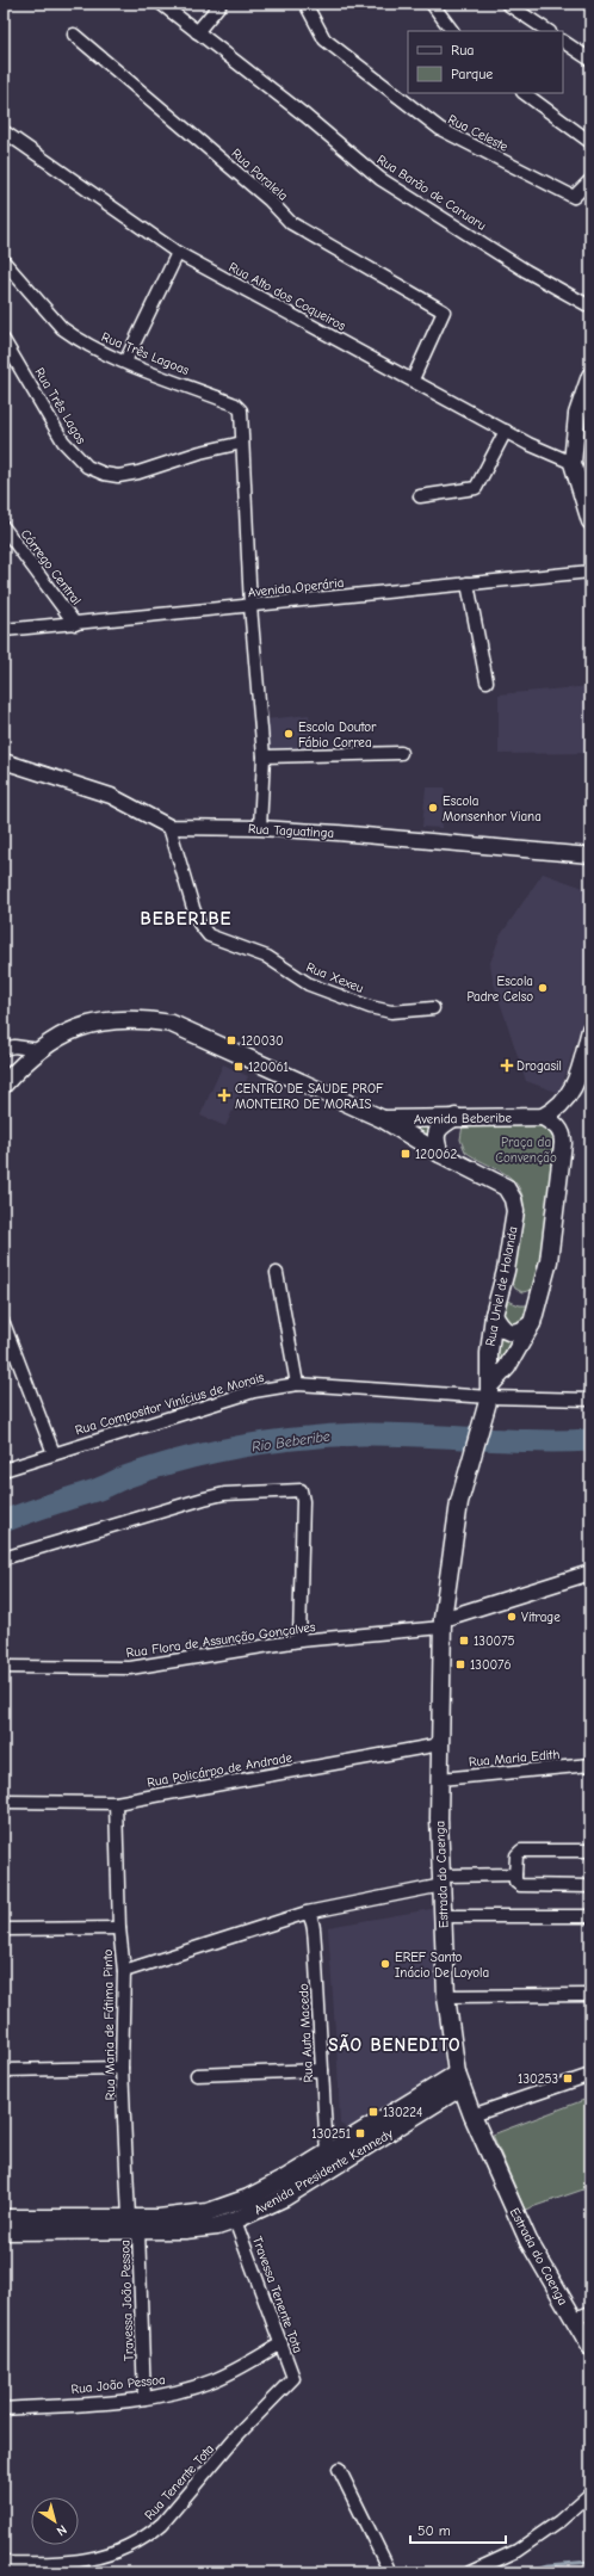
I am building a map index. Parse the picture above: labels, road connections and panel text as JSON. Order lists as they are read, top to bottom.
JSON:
{
  "streets": {
    "main road": [
      "Avenida Beberibe",
      "Rua Uriel de Holanda",
      "Estrada do Caenga",
      "Avenida Presidente Kennedy"
    ],
    "street": [
      "Rua Celeste",
      "Rua Paralela",
      "Rua Barão de Caruaru",
      "Rua Alto dos Coqueiros",
      "Rua Três Lagoas",
      "Rua Três Lagos",
      "Córrego Central",
      "Avenida Operária",
      "Rua Taguatinga",
      "Rua Xexeu",
      "Rua Compositor Vinícius de Morais",
      "Rua Flora de Assunção Gonçalves",
      "Rua Maria Edith",
      "Rua Policárpo de Andrade",
      "Rua Maria de Fátima Pinto",
      "Rua Auta Macedo",
      "Travessa Tenente Tota",
      "Travessa João Pessoa",
      "Rua João Pessoa",
      "Rua Tenente Tota"
    ]
  },
  "crossings": [
    ["Rua Paralela", "Rua Alto dos Coqueiros"],
    ["Rua Três Lagoas", "Rua Três Lagos"],
    ["Córrego Central", "Avenida Operária"],
    ["Rua Taguatinga", "Rua Xexeu"],
    ["Avenida Beberibe", "Rua Uriel de Holanda"],
    ["Rua Uriel de Holanda", "Rua Compositor Vinícius de Morais"],
    ["Rua Uriel de Holanda", "Estrada do Caenga"],
    ["Rua Flora de Assunção Gonçalves", "Estrada do Caenga"],
    ["Rua Maria Edith", "Estrada do Caenga"],
    ["Rua Policárpo de Andrade", "Estrada do Caenga"],
    ["Rua Policárpo de Andrade", "Rua Maria de Fátima Pinto"],
    ["Estrada do Caenga", "Avenida Presidente Kennedy"],
    ["Rua Maria de Fátima Pinto", "Avenida Presidente Kennedy"],
    ["Rua Maria de Fátima Pinto", "Travessa João Pessoa"],
    ["Rua Auta Macedo", "Avenida Presidente Kennedy"],
    ["Avenida Presidente Kennedy", "Travessa Tenente Tota"],
    ["Avenida Presidente Kennedy", "Travessa João Pessoa"],
    ["Travessa Tenente Tota", "Rua João Pessoa"],
    ["Travessa Tenente Tota", "Rua Tenente Tota"],
    ["Travessa João Pessoa", "Rua João Pessoa"]
  ],
  "districts": ["BEBERIBE", "SÃO BENEDITO"],
  "water": ["Rio Beberibe"],
  "parks": ["Praça da Convenção"],
  "places": {
    "other": [
      "Escola Doutor Fábio Correa",
      "Escola Monsenhor Viana",
      "Escola Padre Celso",
      "Vitrage",
      "EREF Santo Inácio De Loyola"
    ],
    "transit": [
      "120030",
      "120061",
      "120062",
      "130075",
      "130076",
      "130253",
      "130224",
      "130251"
    ],
    "health": ["Drogasil", "CENTRO DE SAUDE PROF MONTEIRO DE MORAIS"]
  },
  "legend": ["Rua", "Parque"],
  "scale_bar": "50 m",
  "north": "bottom right"
}
